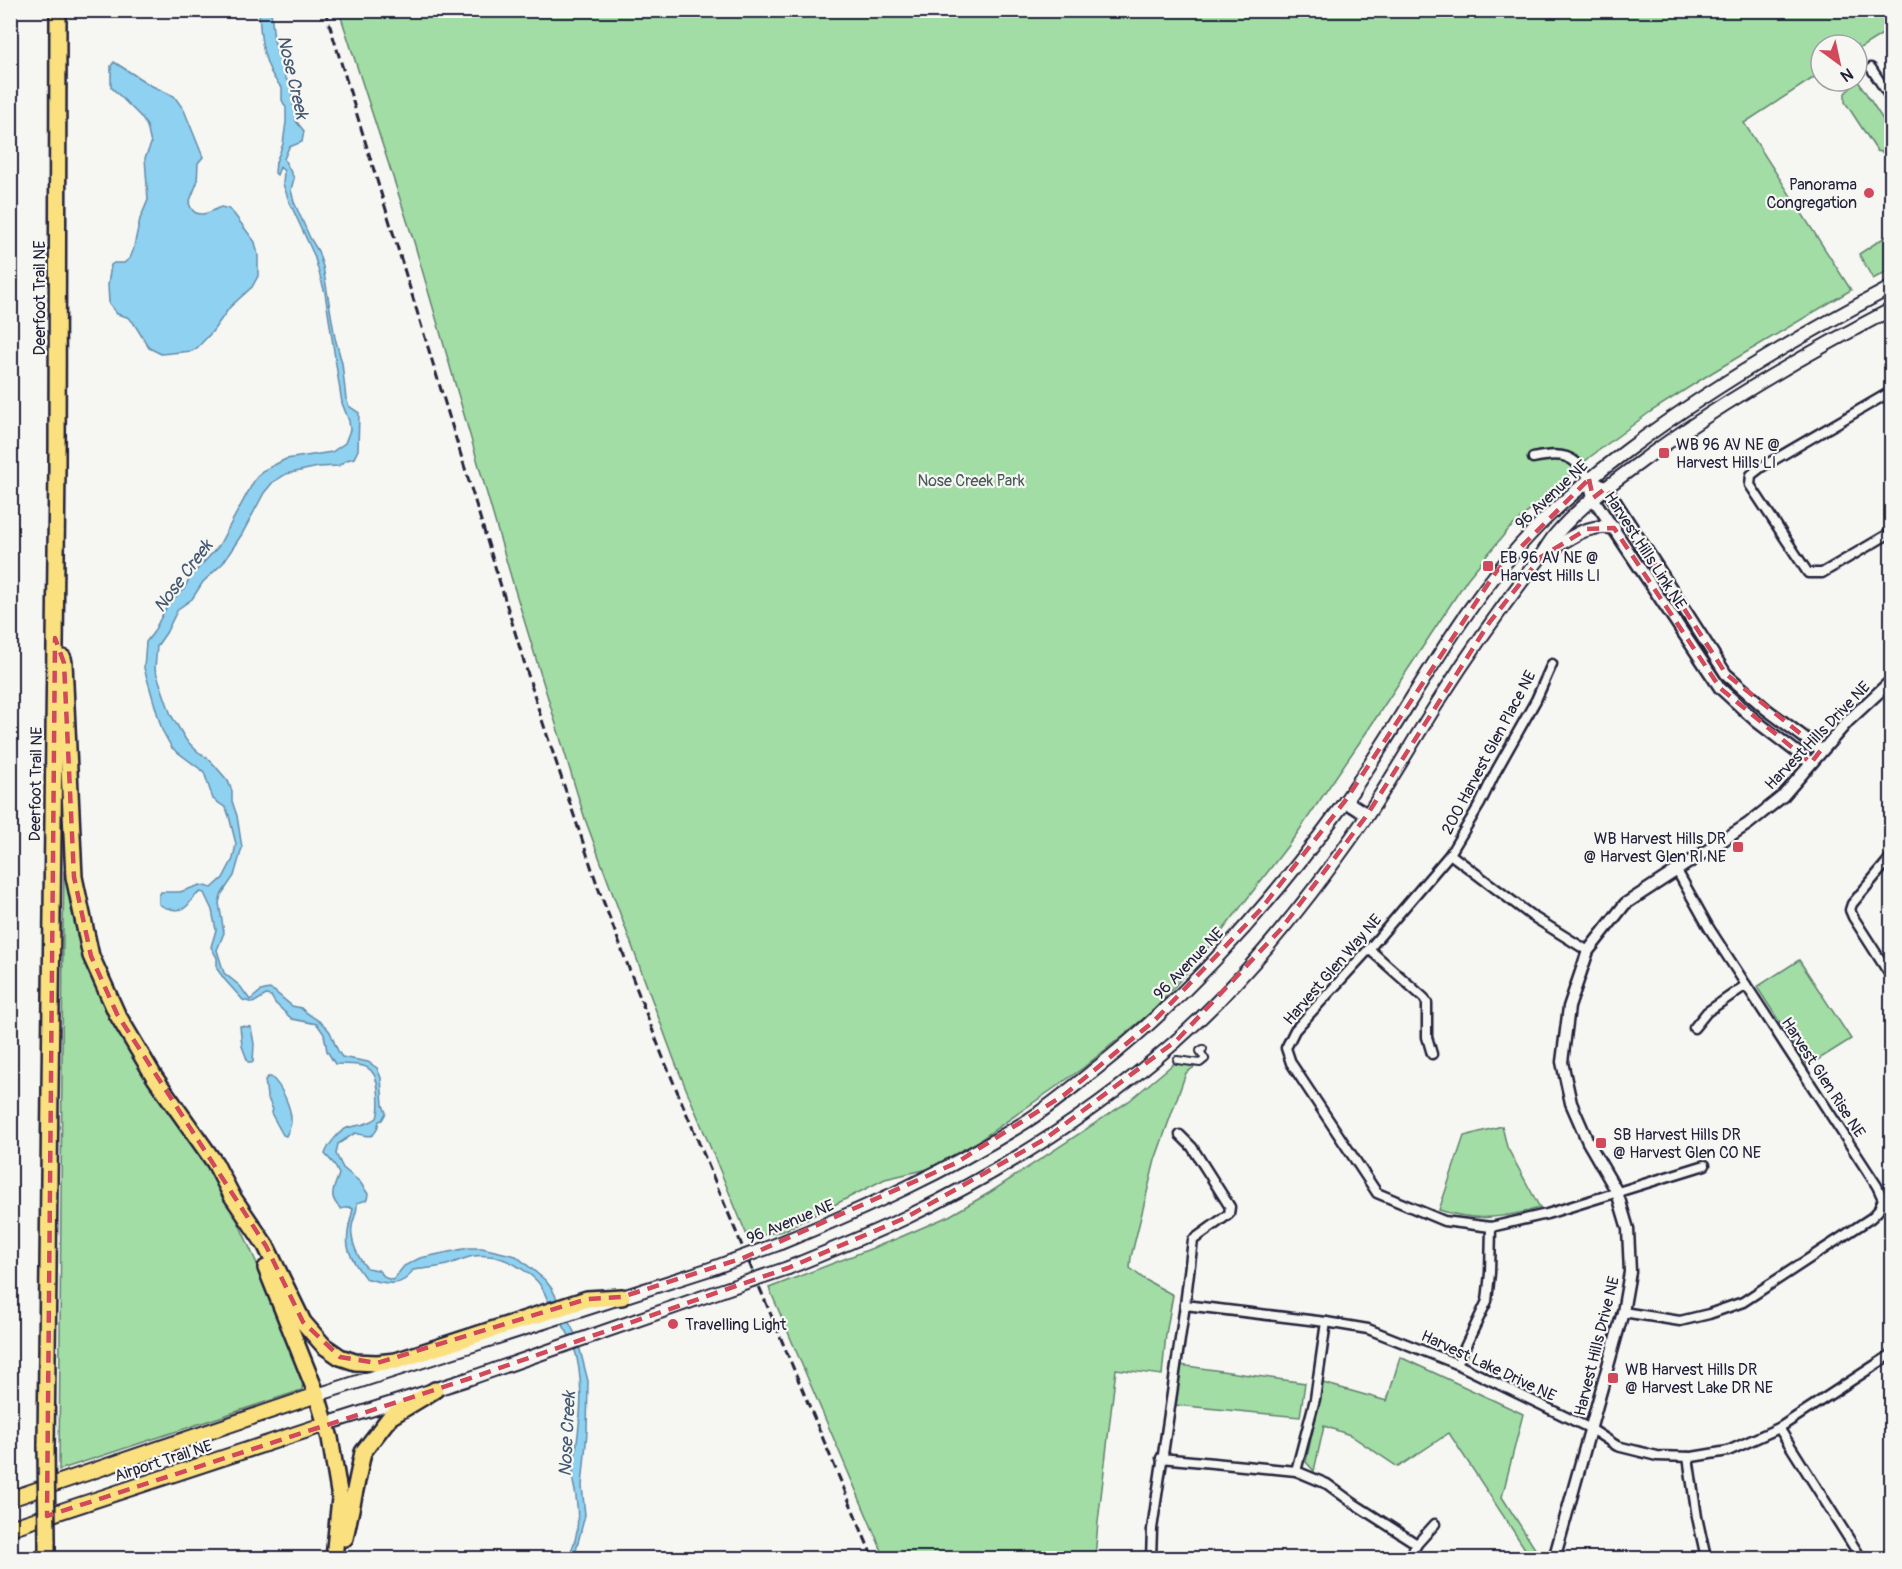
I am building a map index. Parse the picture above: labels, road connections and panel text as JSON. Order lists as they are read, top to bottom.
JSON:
{
  "streets": {
    "highway": ["Deerfoot Trail NE"],
    "main road": ["96 Avenue NE", "Airport Trail NE"],
    "street": [
      "Harvest Hills Link NE",
      "Harvest Hills Drive NE",
      "200 Harvest Glen Place NE",
      "Harvest Glen Way NE",
      "Harvest Glen Rise NE",
      "Harvest Lake Drive NE"
    ]
  },
  "crossings": [
    ["96 Avenue NE", "Harvest Hills Link NE"],
    ["96 Avenue NE", "Airport Trail NE"],
    ["Harvest Hills Link NE", "Harvest Hills Drive NE"],
    ["Harvest Hills Drive NE", "Harvest Glen Way NE"],
    ["Harvest Hills Drive NE", "Harvest Glen Rise NE"],
    ["Harvest Hills Drive NE", "Harvest Lake Drive NE"],
    ["200 Harvest Glen Place NE", "Harvest Glen Way NE"]
  ],
  "water": ["Nose Creek"],
  "parks": ["Nose Creek Park"],
  "places": {
    "other": ["Panorama Congregation", "Travelling Light"],
    "transit": [
      "WB 96 AV NE @ Harvest Hills LI",
      "EB 96 AV NE @ Harvest Hills LI",
      "WB Harvest Hills DR @ Harvest Glen RI NE",
      "SB Harvest Hills DR @ Harvest Glen CO NE",
      "WB Harvest Hills DR @ Harvest Lake DR NE"
    ]
  },
  "north": "bottom right"
}
